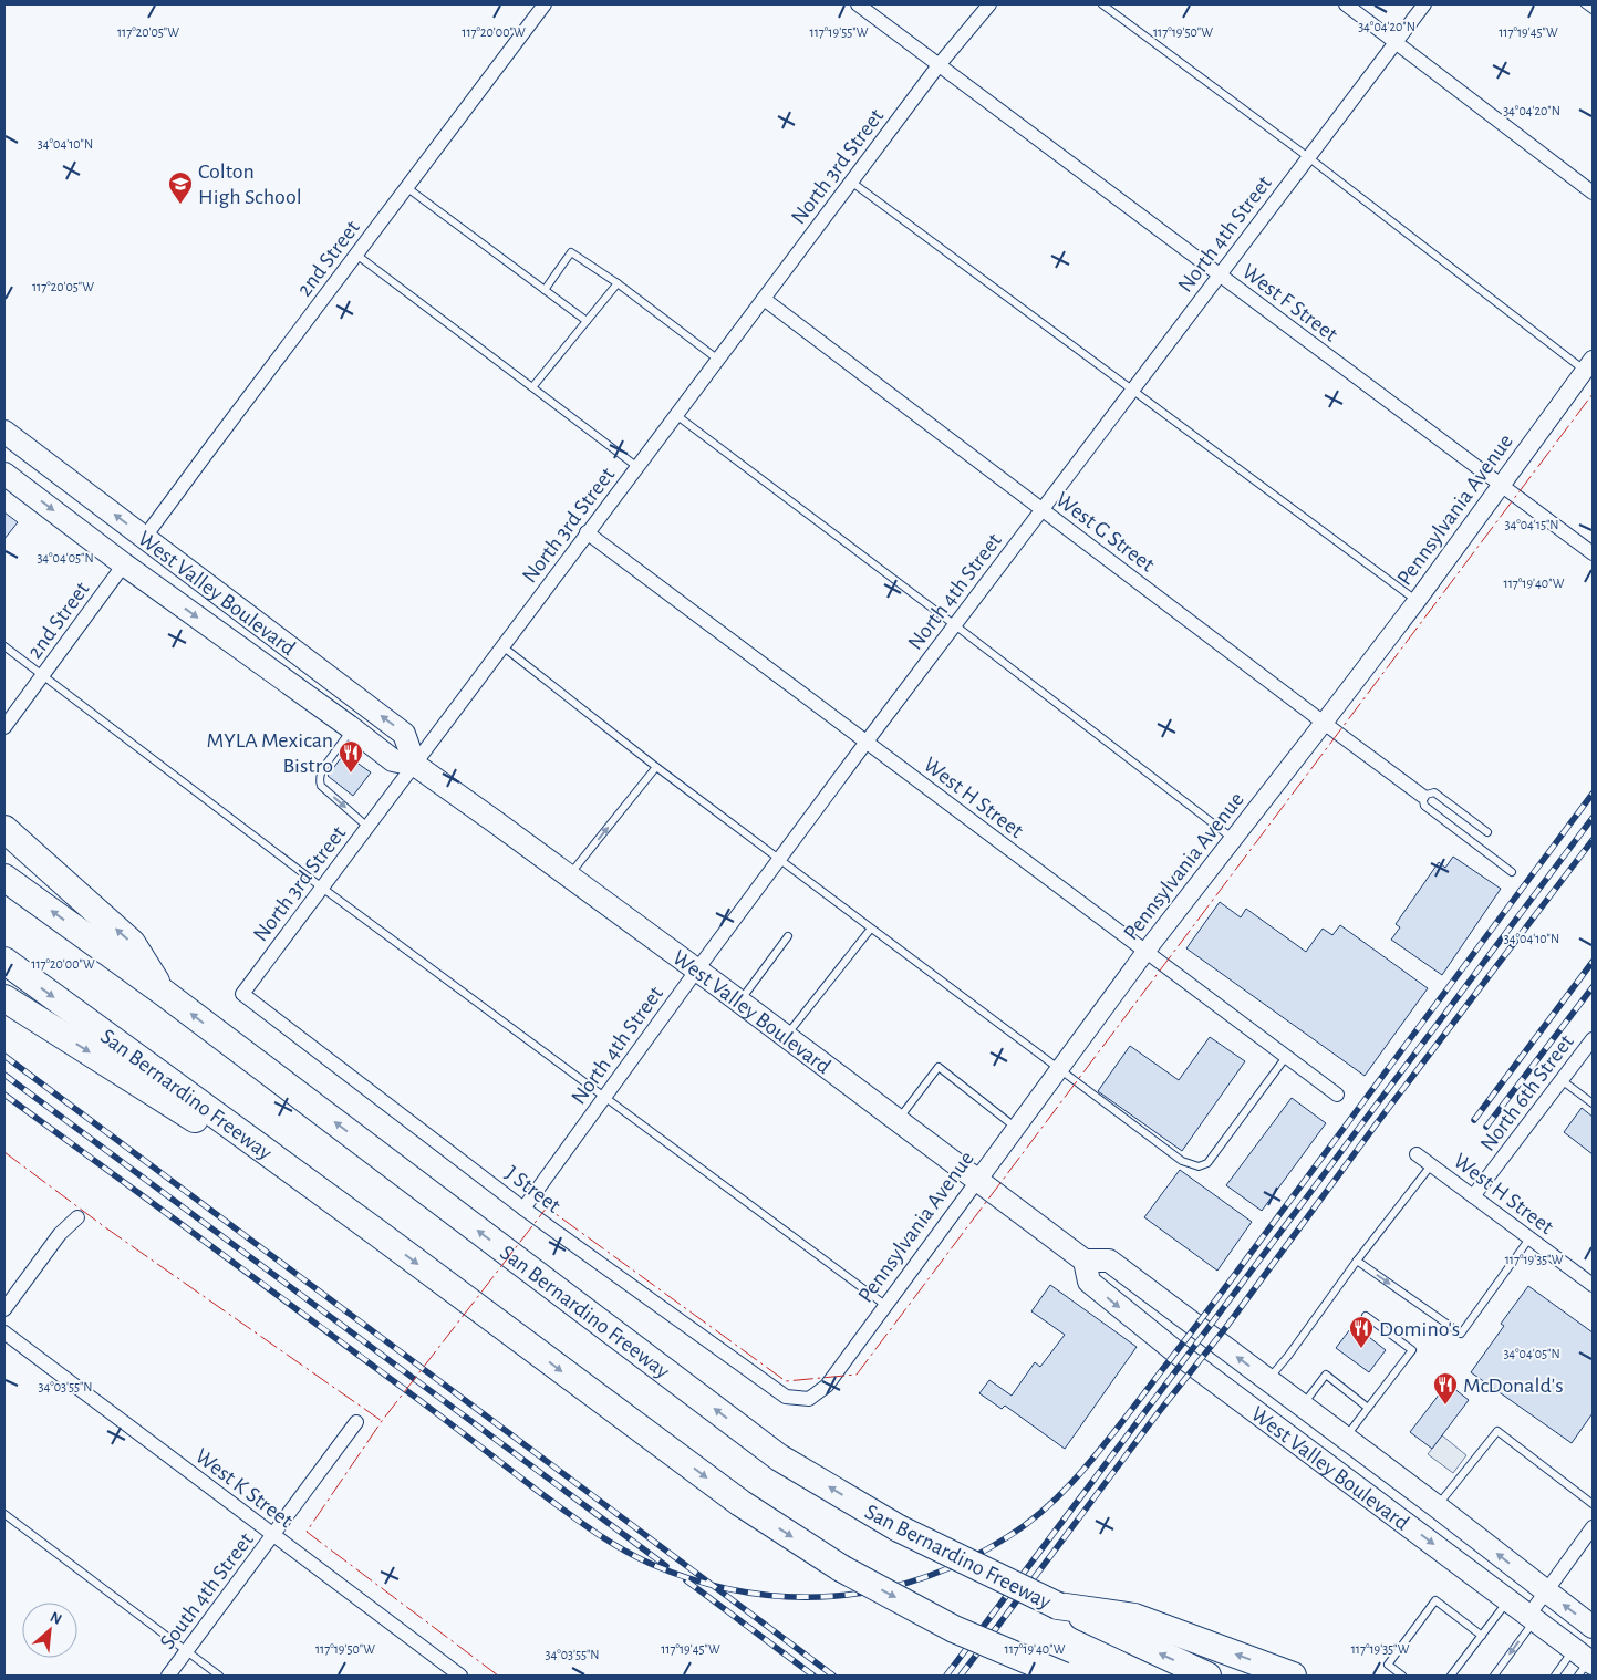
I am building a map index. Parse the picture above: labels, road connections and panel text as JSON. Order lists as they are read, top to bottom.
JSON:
{
  "streets": {
    "highway": ["San Bernardino Freeway"],
    "main road": ["West Valley Boulevard"],
    "street": [
      "North 3rd Street",
      "North 4th Street",
      "2nd Street",
      "West F Street",
      "Pennsylvania Avenue",
      "West G Street",
      "West H Street",
      "North 6th Street",
      "J Street",
      "West K Street",
      "South 4th Street"
    ]
  },
  "crossings": [
    ["North 3rd Street", "West F Street"],
    ["North 3rd Street", "West G Street"],
    ["North 3rd Street", "West Valley Boulevard"],
    ["North 3rd Street", "West H Street"],
    ["North 3rd Street", "J Street"],
    ["North 4th Street", "West F Street"],
    ["North 4th Street", "West G Street"],
    ["North 4th Street", "West Valley Boulevard"],
    ["North 4th Street", "West H Street"],
    ["North 4th Street", "J Street"],
    ["2nd Street", "West Valley Boulevard"],
    ["West F Street", "Pennsylvania Avenue"],
    ["Pennsylvania Avenue", "West G Street"],
    ["Pennsylvania Avenue", "West Valley Boulevard"],
    ["Pennsylvania Avenue", "West H Street"],
    ["Pennsylvania Avenue", "J Street"],
    ["West H Street", "North 6th Street"],
    ["West K Street", "South 4th Street"]
  ],
  "places": {
    "school or university": ["Colton High School"],
    "restaurant": ["MYLA Mexican Bistro", "Domino's", "McDonald's"]
  },
  "north": "top right",
  "coordinates": [
    "34°04'20\"N",
    "117°20'05\"W",
    "117°20'00\"W",
    "117°19'55\"W",
    "117°19'50\"W",
    "117°19'45\"W",
    "34°04'10\"N",
    "34°04'15\"N",
    "34°04'05\"N",
    "117°19'40\"W",
    "117°19'35\"W",
    "34°03'55\"N"
  ]
}
